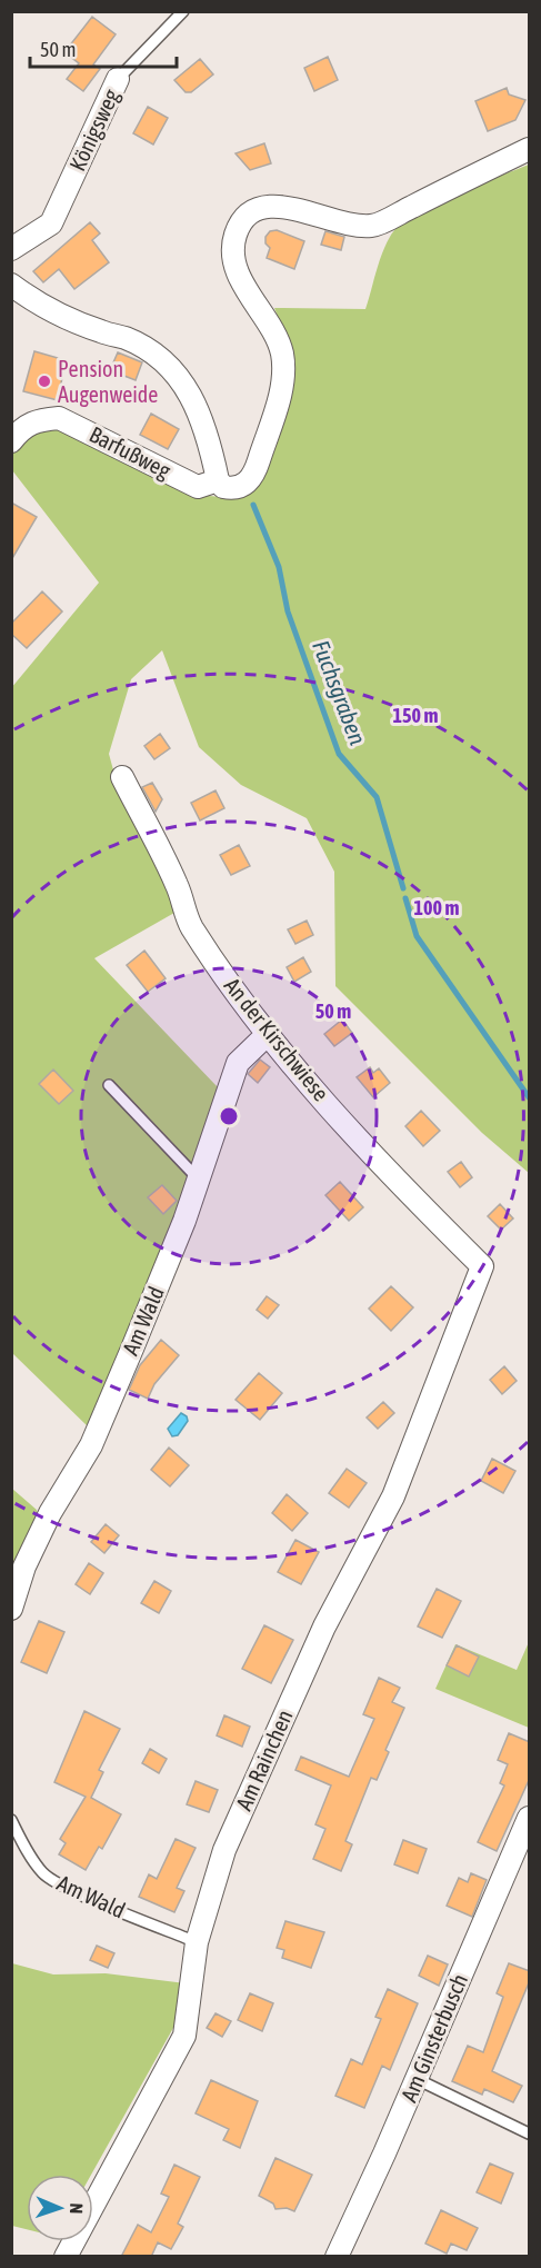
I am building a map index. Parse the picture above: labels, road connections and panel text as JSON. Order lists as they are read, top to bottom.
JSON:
{
  "streets": {
    "street": [
      "Königsweg",
      "Barfußweg",
      "An der Kirschwiese",
      "Am Wald",
      "Am Rainchen",
      "Am Ginsterbusch"
    ]
  },
  "crossings": [
    ["An der Kirschwiese", "Am Wald"],
    ["An der Kirschwiese", "Am Rainchen"],
    ["Am Wald", "Am Rainchen"]
  ],
  "water": ["Fuchsgraben"],
  "places": ["Pension Augenweide"],
  "scale_bar": "50 m",
  "north": "right",
  "rings": ["150 m", "100 m", "50 m"]
}
